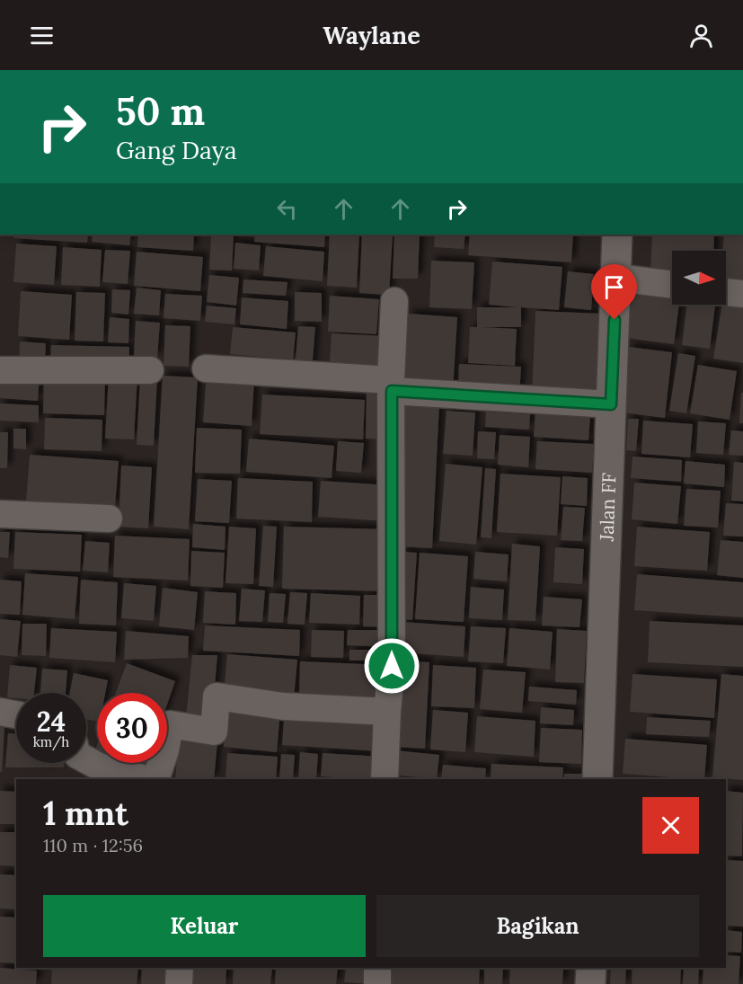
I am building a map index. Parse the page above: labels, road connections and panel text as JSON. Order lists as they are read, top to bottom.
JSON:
{
  "streets": {
    "street": ["Jalan FF"]
  },
  "north": "right",
  "page": {
    "header": "Waylane",
    "turn": ["50 m", "Gang Daya"],
    "speed": "24 km/h",
    "limit": "30",
    "heading": ["1 mnt", "110 m · 12:56"],
    "buttons": ["Keluar", "Bagikan"]
  }
}
